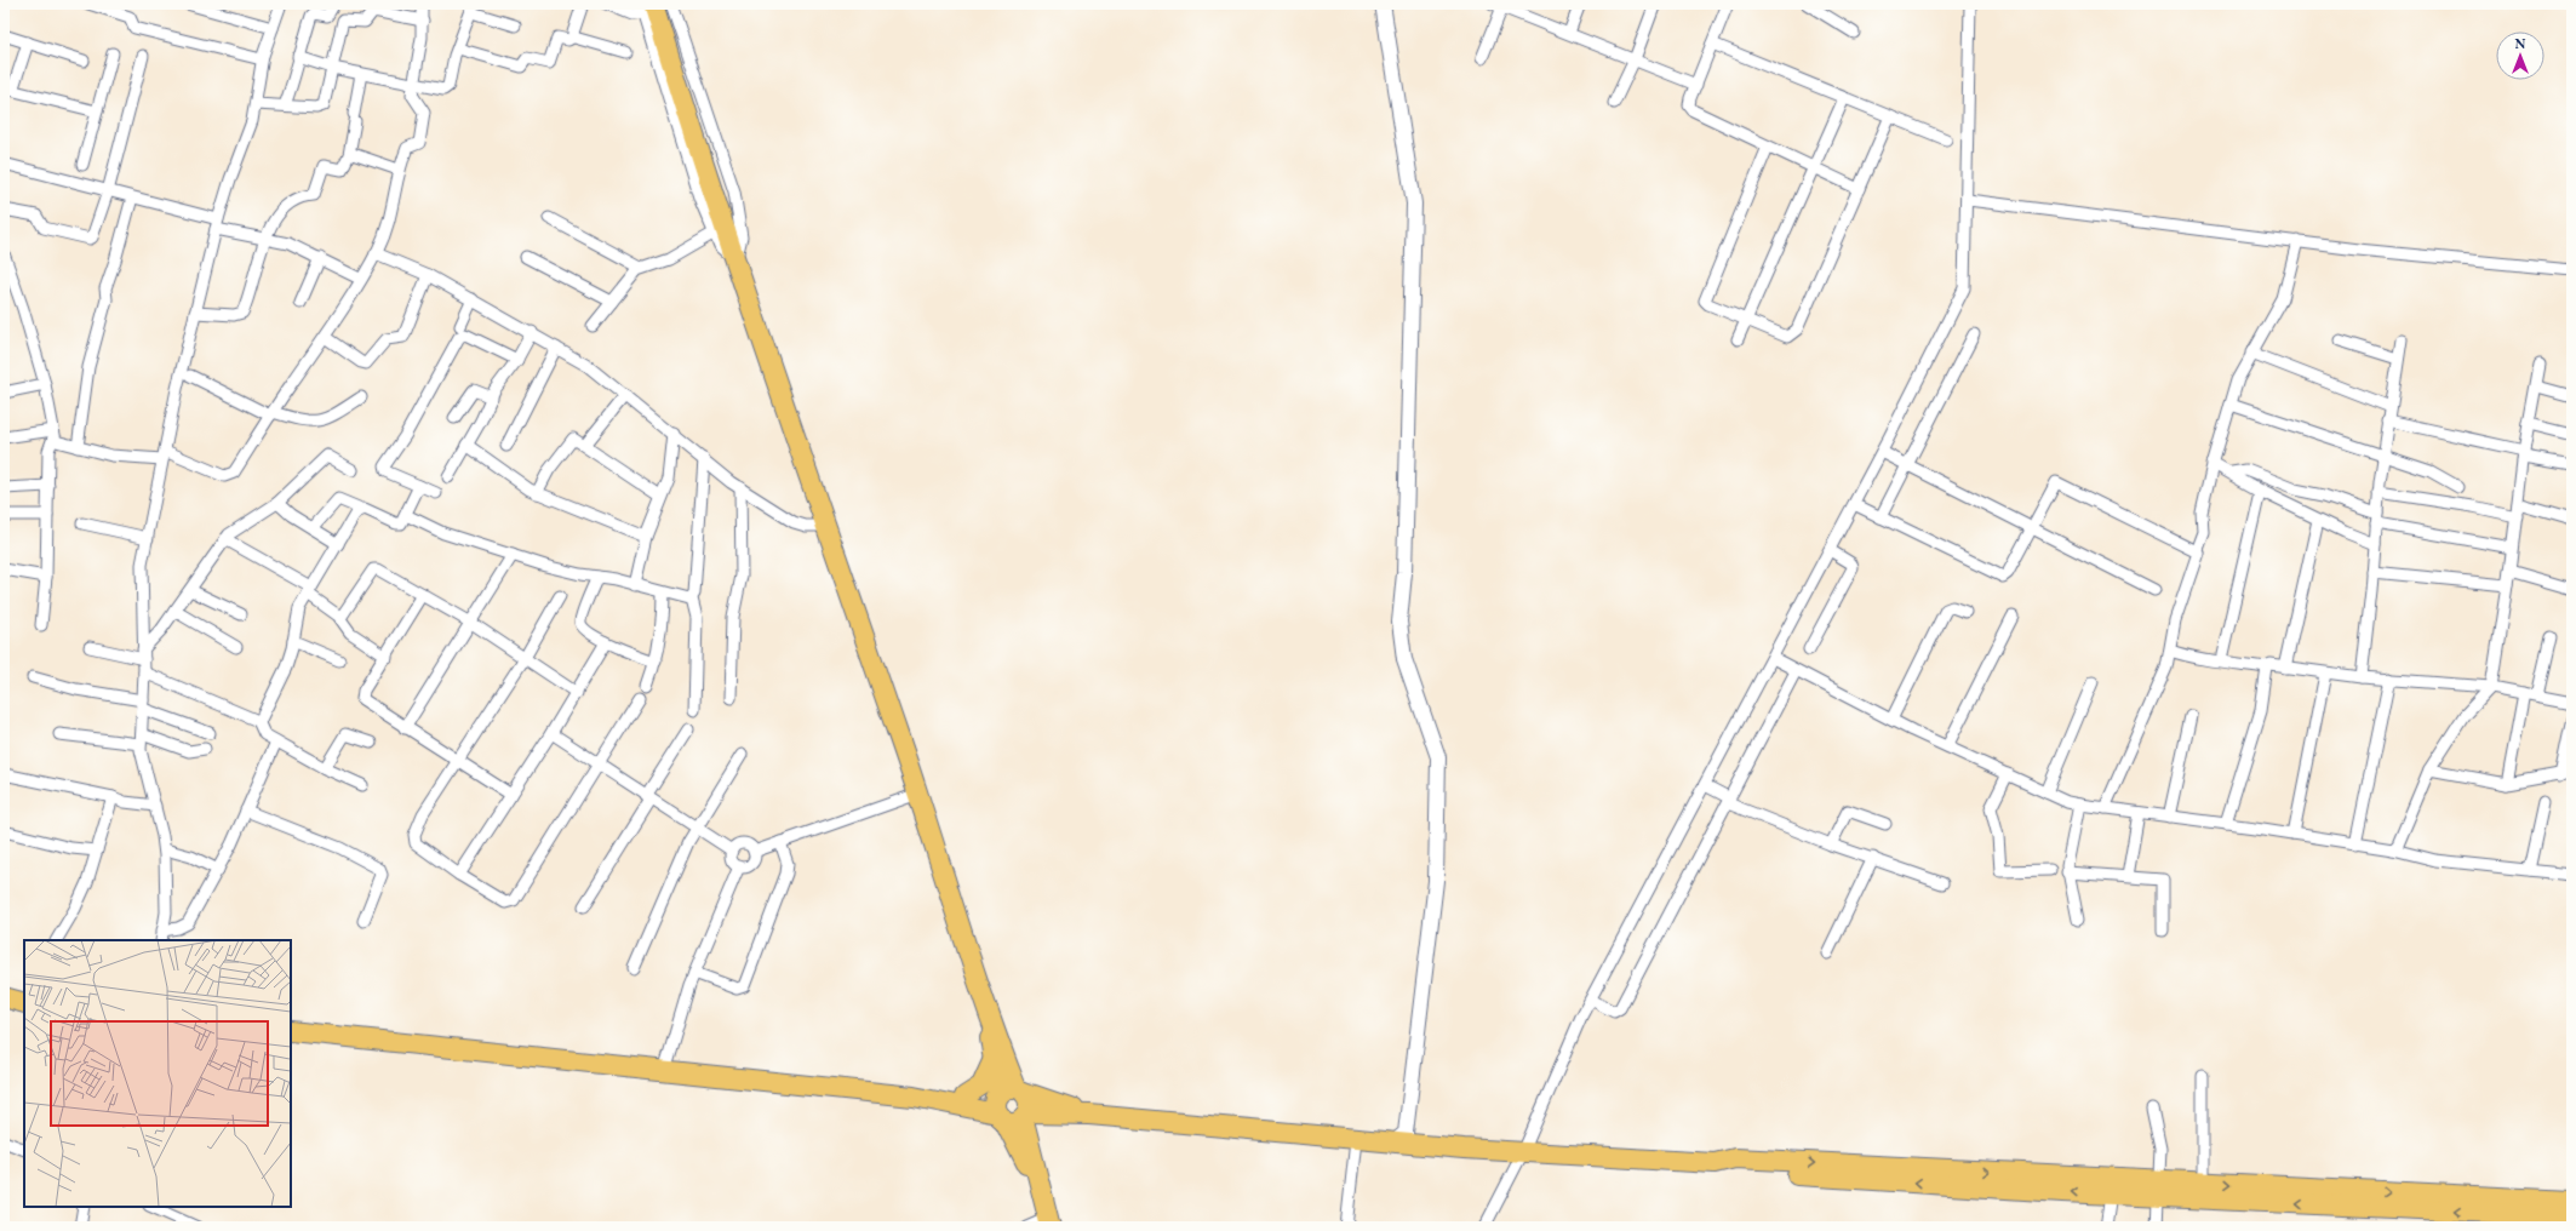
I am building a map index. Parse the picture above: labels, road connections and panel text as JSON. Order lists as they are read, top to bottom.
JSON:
{
  "north": "top"
}
